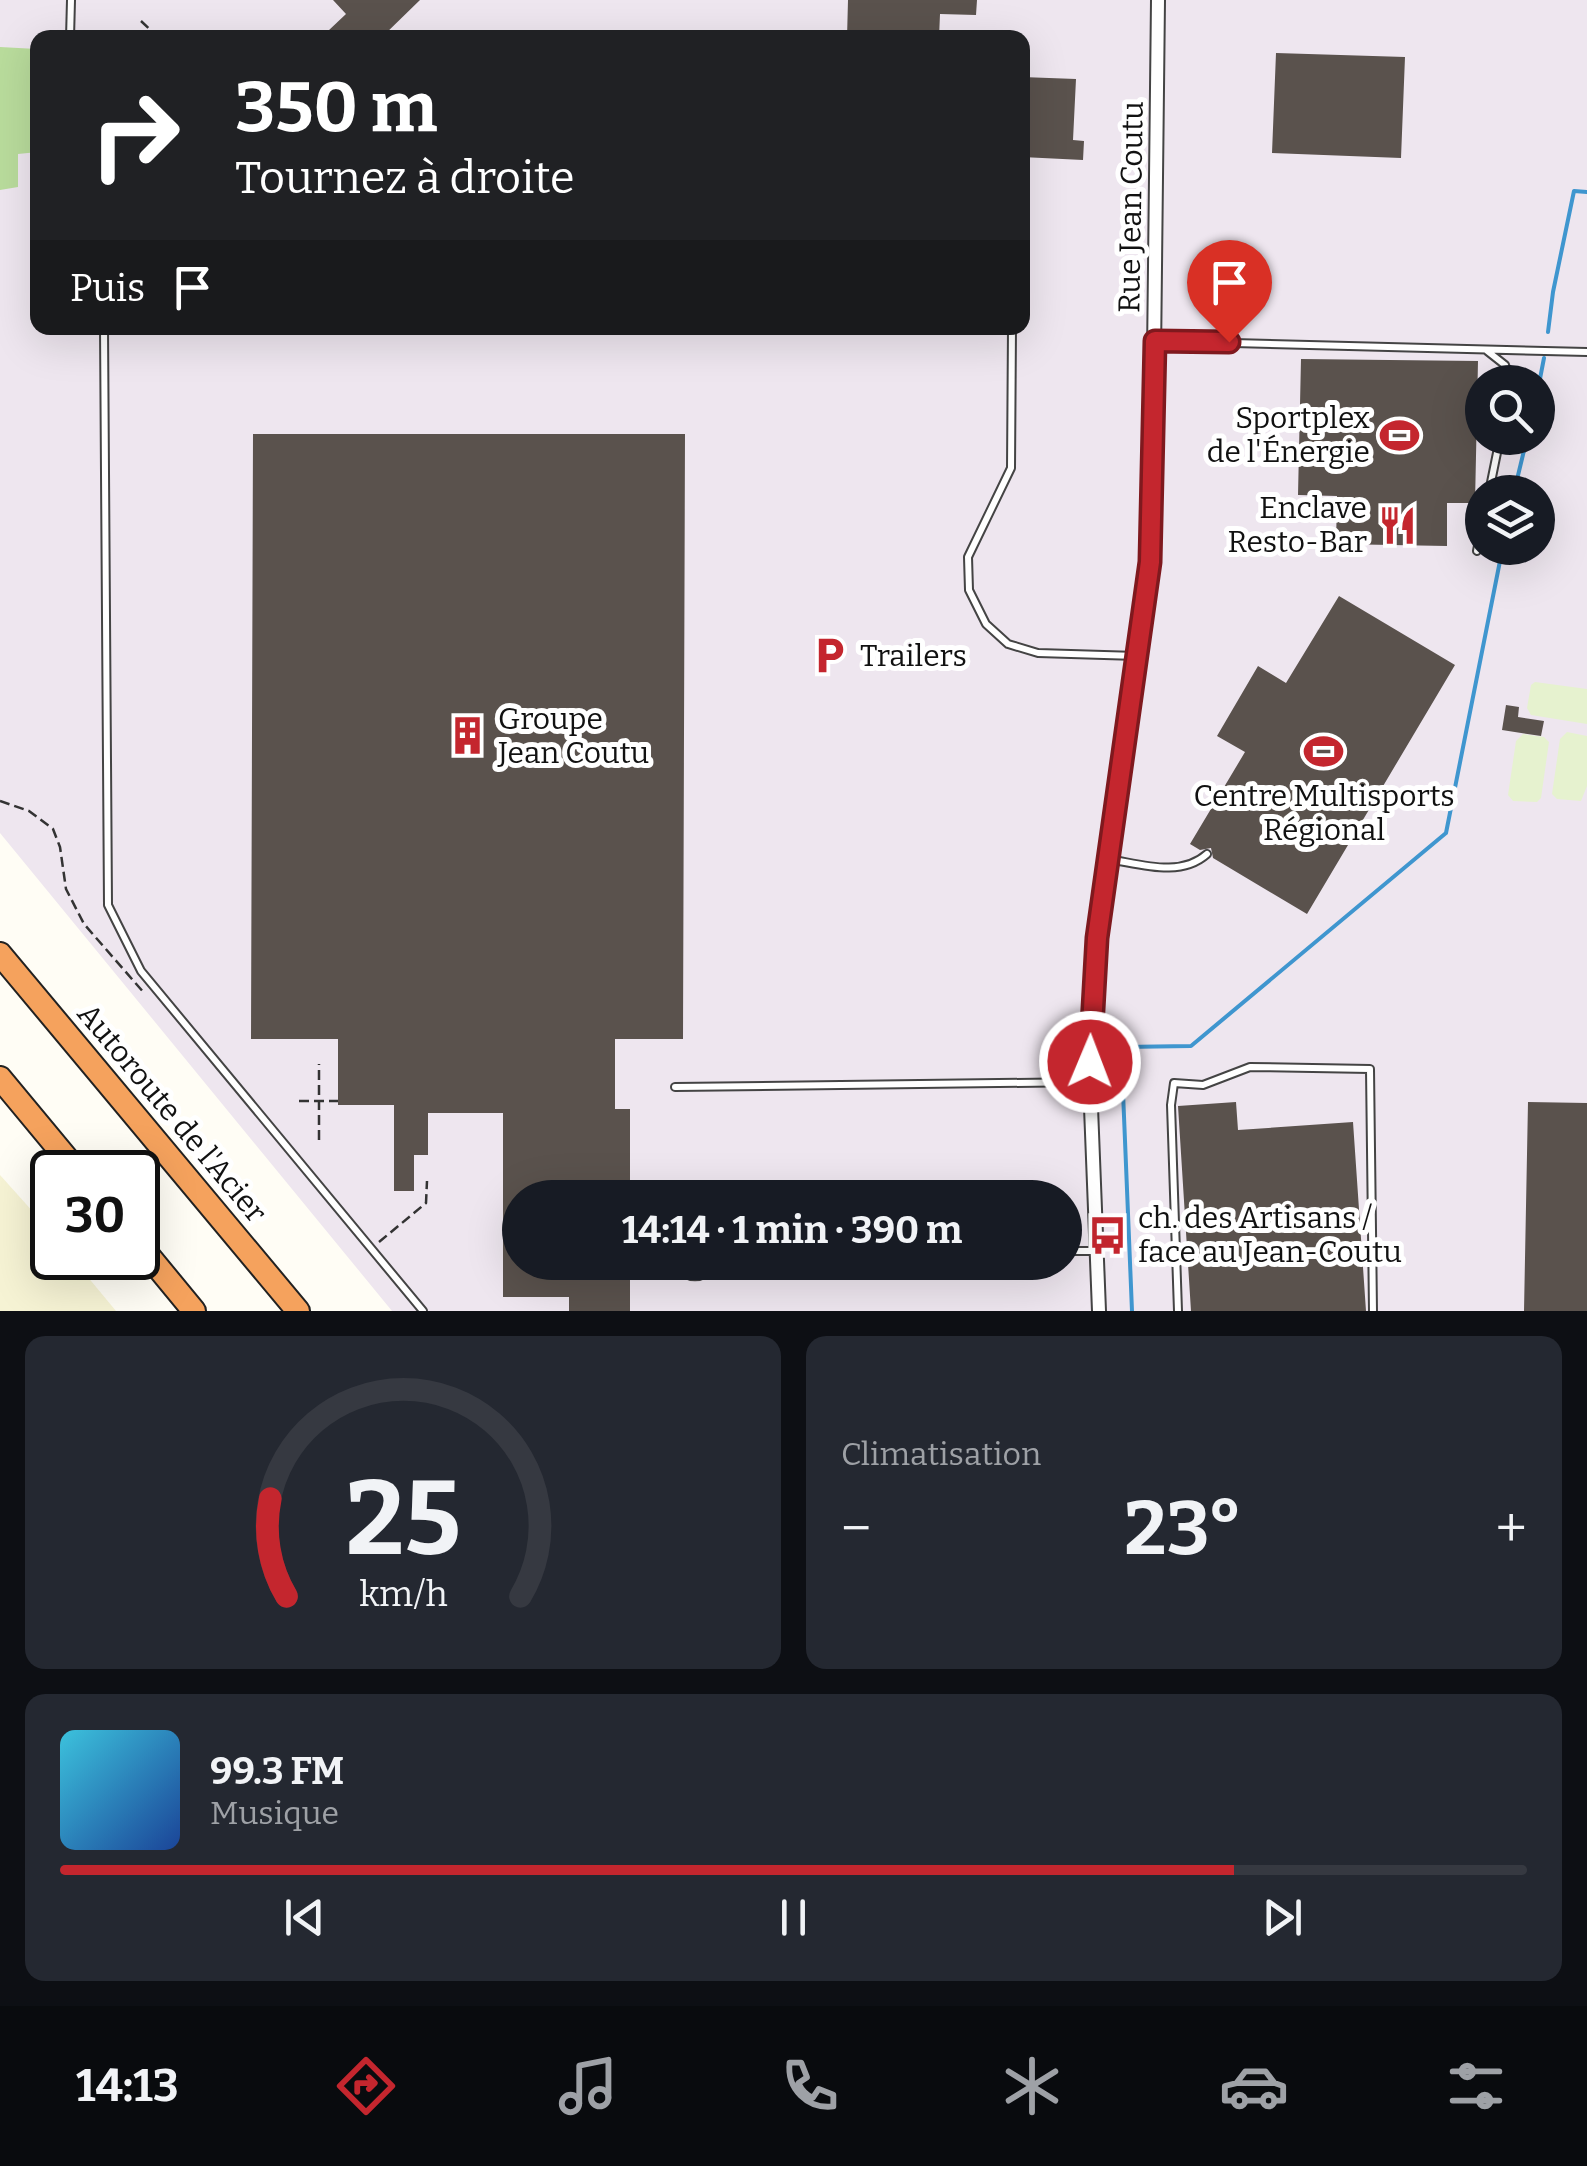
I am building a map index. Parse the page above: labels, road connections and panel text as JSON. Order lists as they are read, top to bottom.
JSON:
{
  "streets": {
    "highway": ["Autoroute de l'Acier"],
    "street": ["Rue Jean Coutu"]
  },
  "places": {
    "sports": ["Sportplex de l'Énergie", "Centre Multisports Régional"],
    "restaurant": ["Enclave Resto-Bar"],
    "parking": ["Trailers"],
    "building": ["Groupe Jean Coutu"],
    "bus stop": ["ch. des Artisans / face au Jean-Coutu"]
  },
  "page": {
    "turn": ["350 m", "Tournez à droite"],
    "then": "Puis",
    "limit": "30",
    "trip": "14:14 · 1 min · 390 m",
    "tile": "Climatisation",
    "heat": ["−", "23°", "+"],
    "song": ["99.3 FM", "Musique"],
    "tabs": "14:13",
    "gauge": ["25", "km/h"]
  }
}
